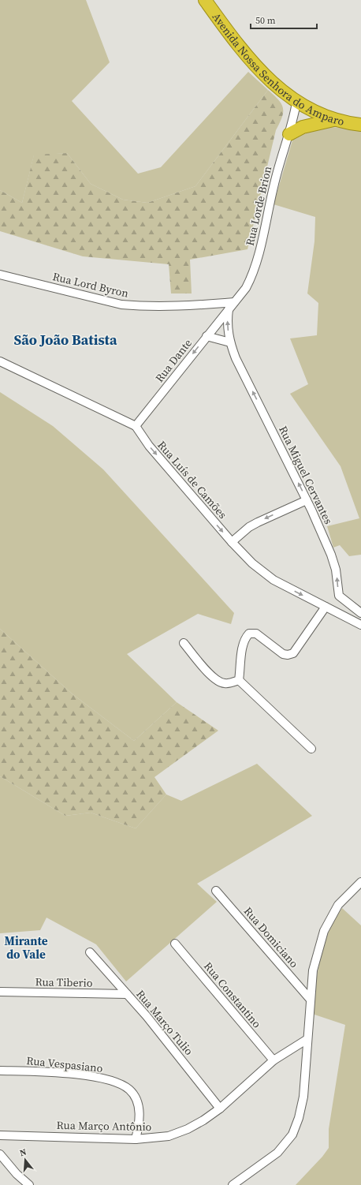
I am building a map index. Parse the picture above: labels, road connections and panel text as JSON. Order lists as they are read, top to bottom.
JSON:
{
  "streets": {
    "highway": ["Avenida Nossa Senhora do Amparo"],
    "street": [
      "Rua Lorde Brion",
      "Rua Lord Byron",
      "Rua Dante",
      "Rua Miguel Cervantes",
      "Rua Luís de Camões",
      "Rua Domiciano",
      "Rua Tiberio",
      "Rua Constantino",
      "Rua Março Tulio",
      "Rua Vespasiano",
      "Rua Março Antônio"
    ]
  },
  "crossings": [
    ["Avenida Nossa Senhora do Amparo", "Rua Lorde Brion"],
    ["Rua Lorde Brion", "Rua Lord Byron"],
    ["Rua Lorde Brion", "Rua Dante"],
    ["Rua Lorde Brion", "Rua Miguel Cervantes"],
    ["Rua Dante", "Rua Miguel Cervantes"],
    ["Rua Dante", "Rua Luís de Camões"],
    ["Rua Tiberio", "Rua Março Tulio"],
    ["Rua Constantino", "Rua Março Antônio"],
    ["Rua Março Tulio", "Rua Março Antônio"],
    ["Rua Vespasiano", "Rua Março Antônio"]
  ],
  "one_way": ["Rua Dante", "Rua Miguel Cervantes", "Rua Luís de Camões"],
  "districts": ["São João Batista", "Mirante do Vale"],
  "scale_bar": "50 m",
  "north": "top"
}
